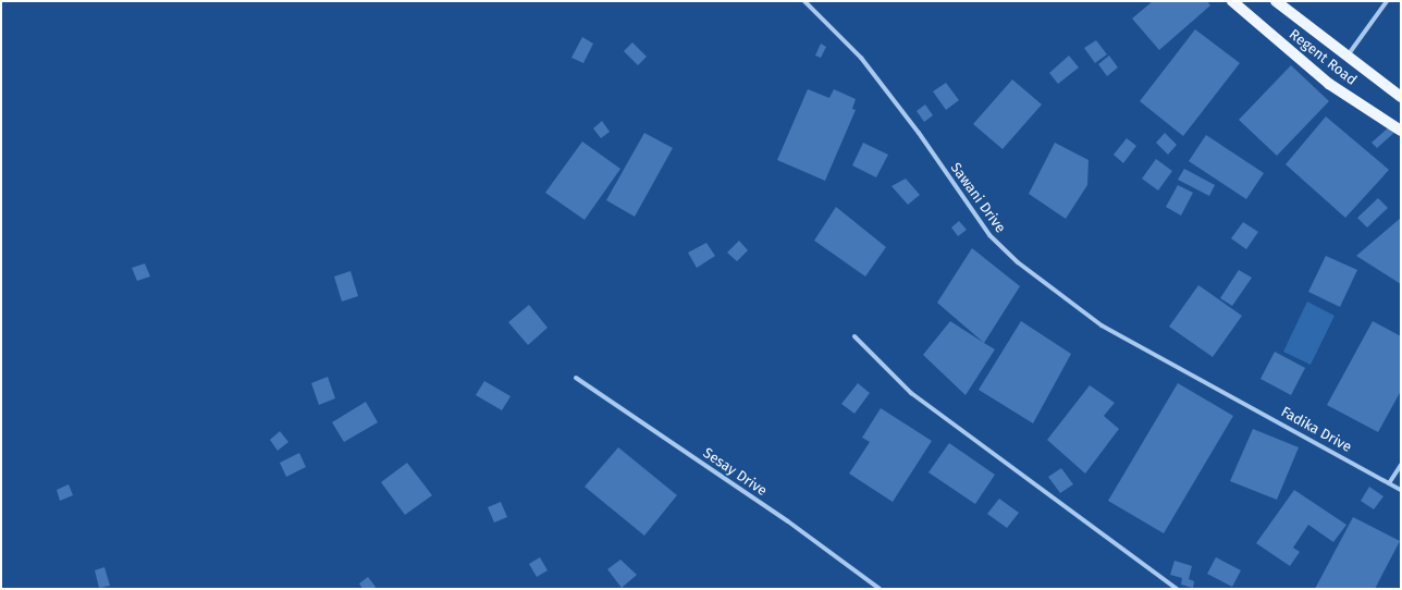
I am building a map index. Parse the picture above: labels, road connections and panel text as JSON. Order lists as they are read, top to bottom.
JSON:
{
  "streets": {
    "main road": ["Regent Road"],
    "street": ["Sawani Drive", "Fadika Drive", "Sesay Drive"]
  },
  "crossings": [
    ["Sawani Drive", "Fadika Drive"]
  ]
}
